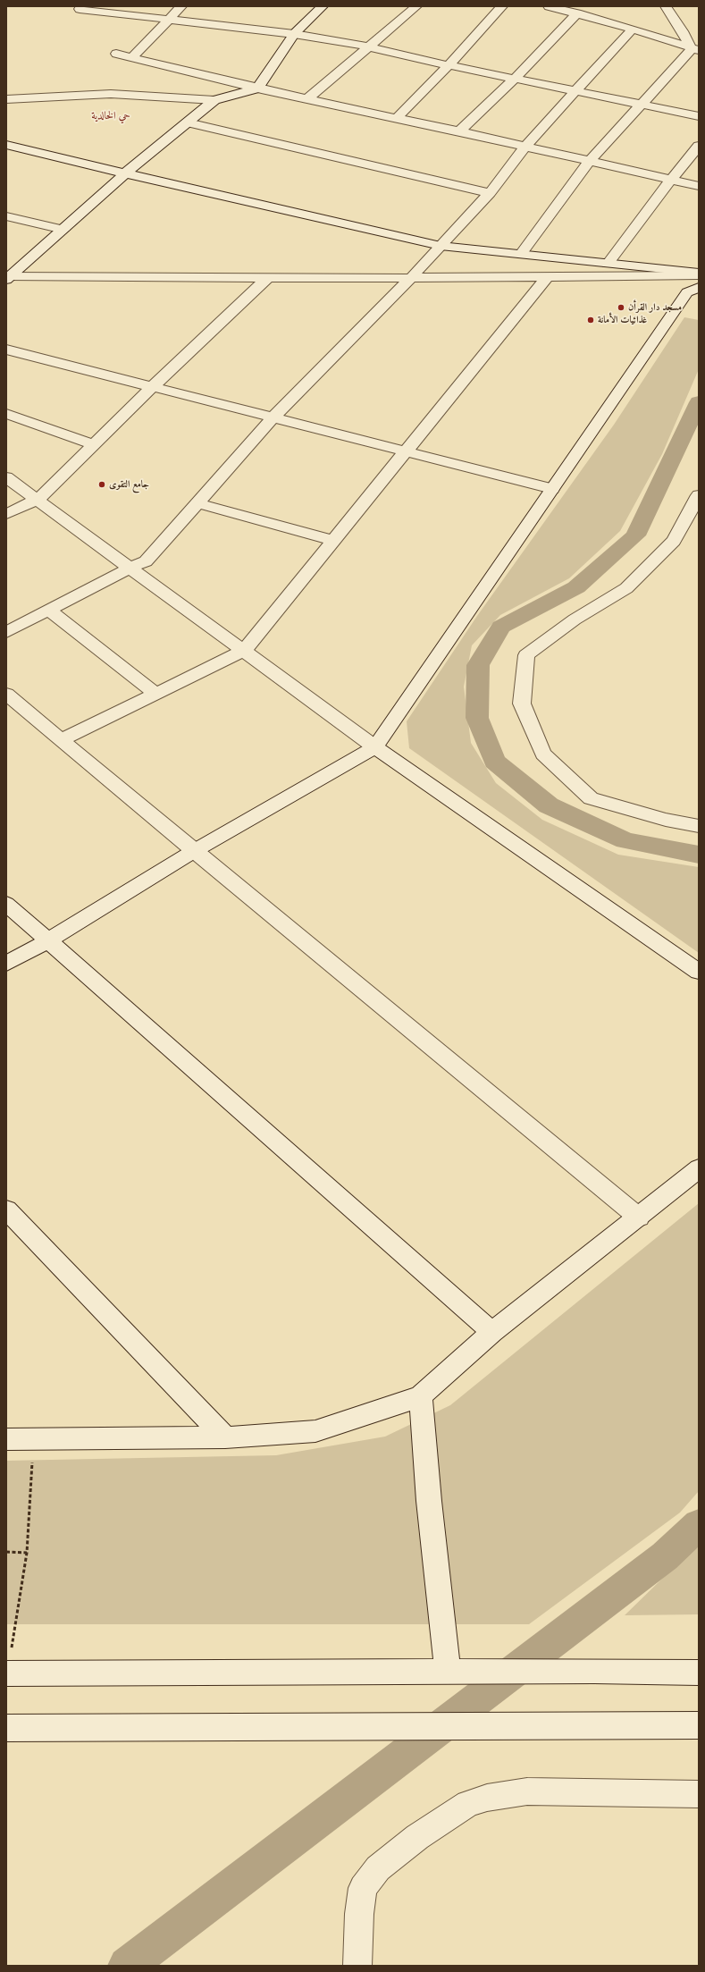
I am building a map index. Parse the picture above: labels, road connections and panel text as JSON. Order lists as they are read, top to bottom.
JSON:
{
  "districts": ["حي الخالدية"],
  "places": ["مسجد دار القرأن", "غذائيات الأمانة", "جامع التقوى"]
}
